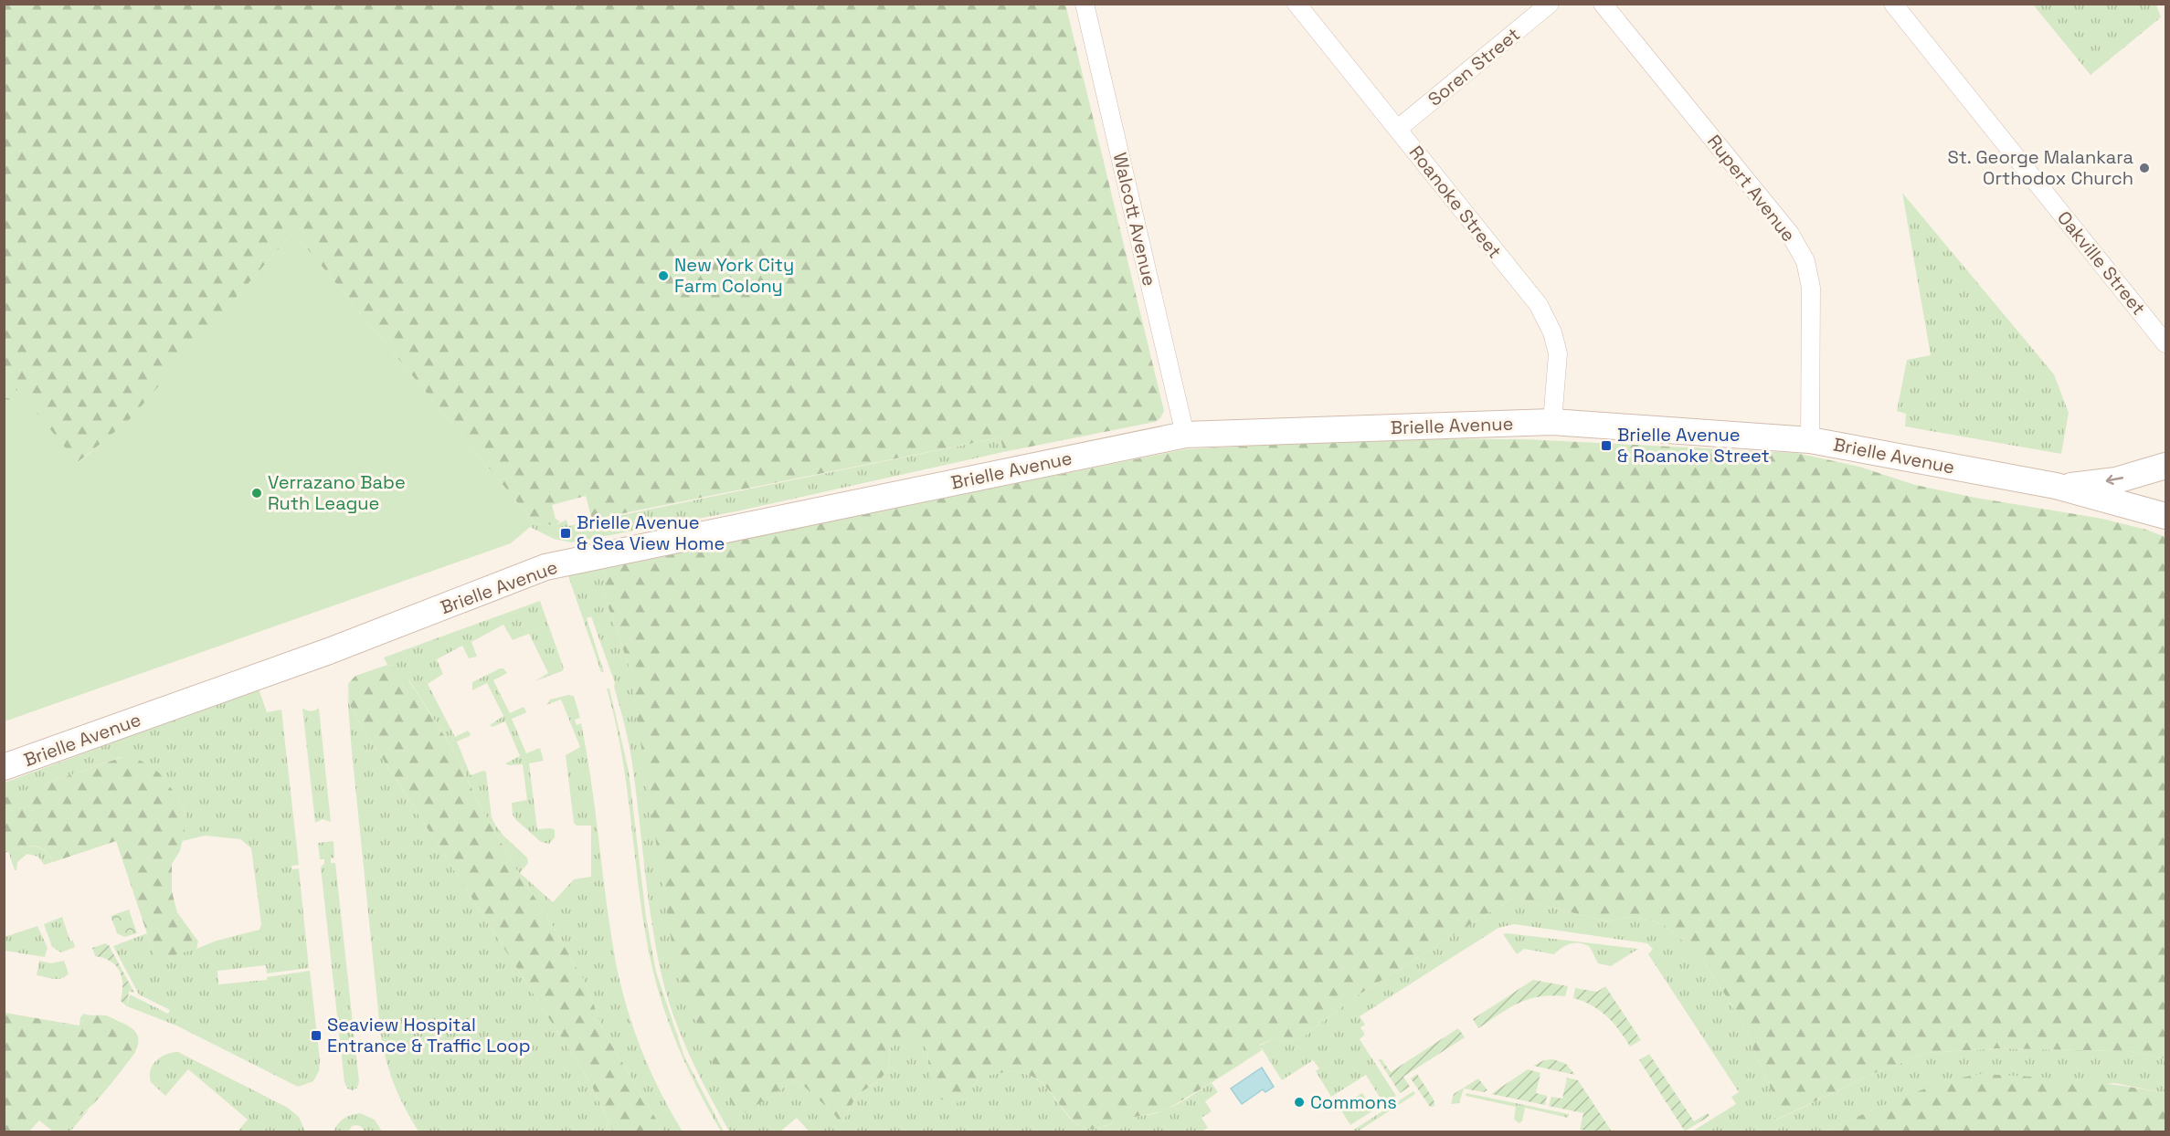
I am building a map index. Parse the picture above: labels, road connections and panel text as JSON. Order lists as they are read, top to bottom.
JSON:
{
  "streets": {
    "street": [
      "Soren Street",
      "Rupert Avenue",
      "Roanoke Street",
      "Walcott Avenue",
      "Oakville Street",
      "Brielle Avenue"
    ]
  },
  "crossings": [
    ["Soren Street", "Roanoke Street"],
    ["Rupert Avenue", "Brielle Avenue"],
    ["Roanoke Street", "Brielle Avenue"],
    ["Walcott Avenue", "Brielle Avenue"]
  ],
  "places": {
    "other": [
      "St. George Malankara Orthodox Church",
      "New York City Farm Colony",
      "Verrazano Babe Ruth League",
      "Commons"
    ],
    "transit": ["Brielle Avenue & Roanoke Street", "Brielle Avenue & Sea View Home", "Seaview Hospital Entrance & Traffic Loop"]
  }
}
